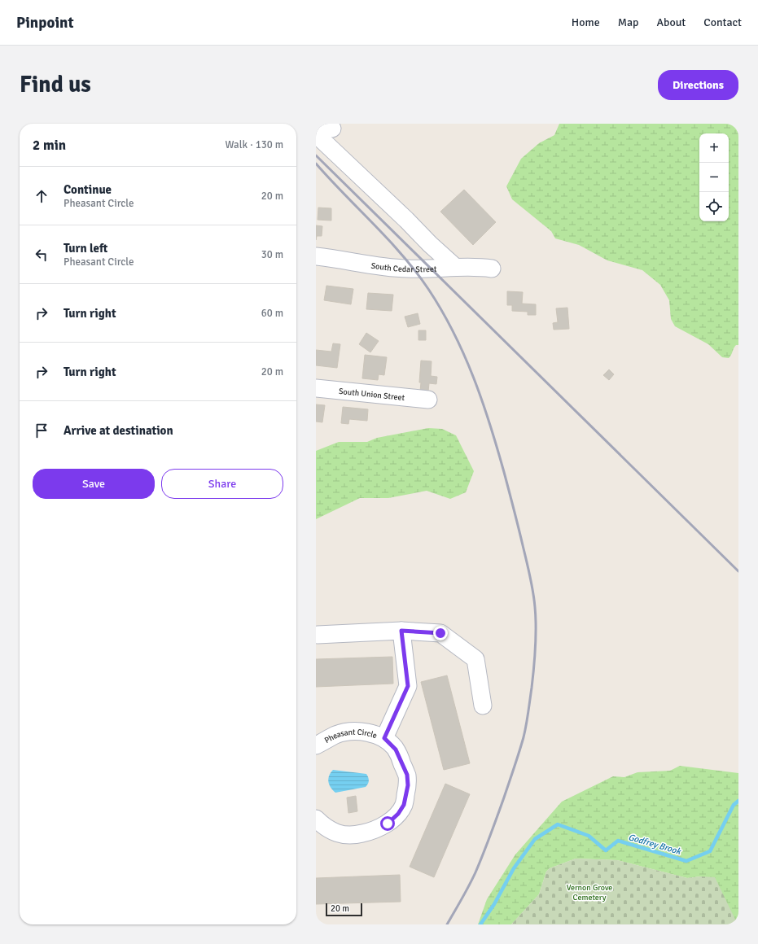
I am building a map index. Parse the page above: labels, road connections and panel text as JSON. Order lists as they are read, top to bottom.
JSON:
{
  "streets": {
    "street": ["South Cedar Street", "South Union Street", "Pheasant Circle"]
  },
  "water": ["Godfrey Brook"],
  "parks": ["Vernon Grove Cemetery"],
  "scale_bar": "20 m",
  "page": {
    "header": "Pinpoint",
    "nav": [
      "Home",
      "Map",
      "About",
      "Contact"
    ],
    "buttons": [
      "Directions",
      ["Save", "Share"]
    ],
    "title": "Find us",
    "heading": ["2 min", "Walk · 130 m"],
    "map_buttons": ["+", "−"],
    "list": [
      ["Continue", "Pheasant Circle", "20 m"],
      ["Turn left", "Pheasant Circle", "30 m"],
      ["Turn right", "60 m"],
      ["Turn right", "20 m"],
      "Arrive at destination"
    ],
    "scale": "20 m"
  }
}
